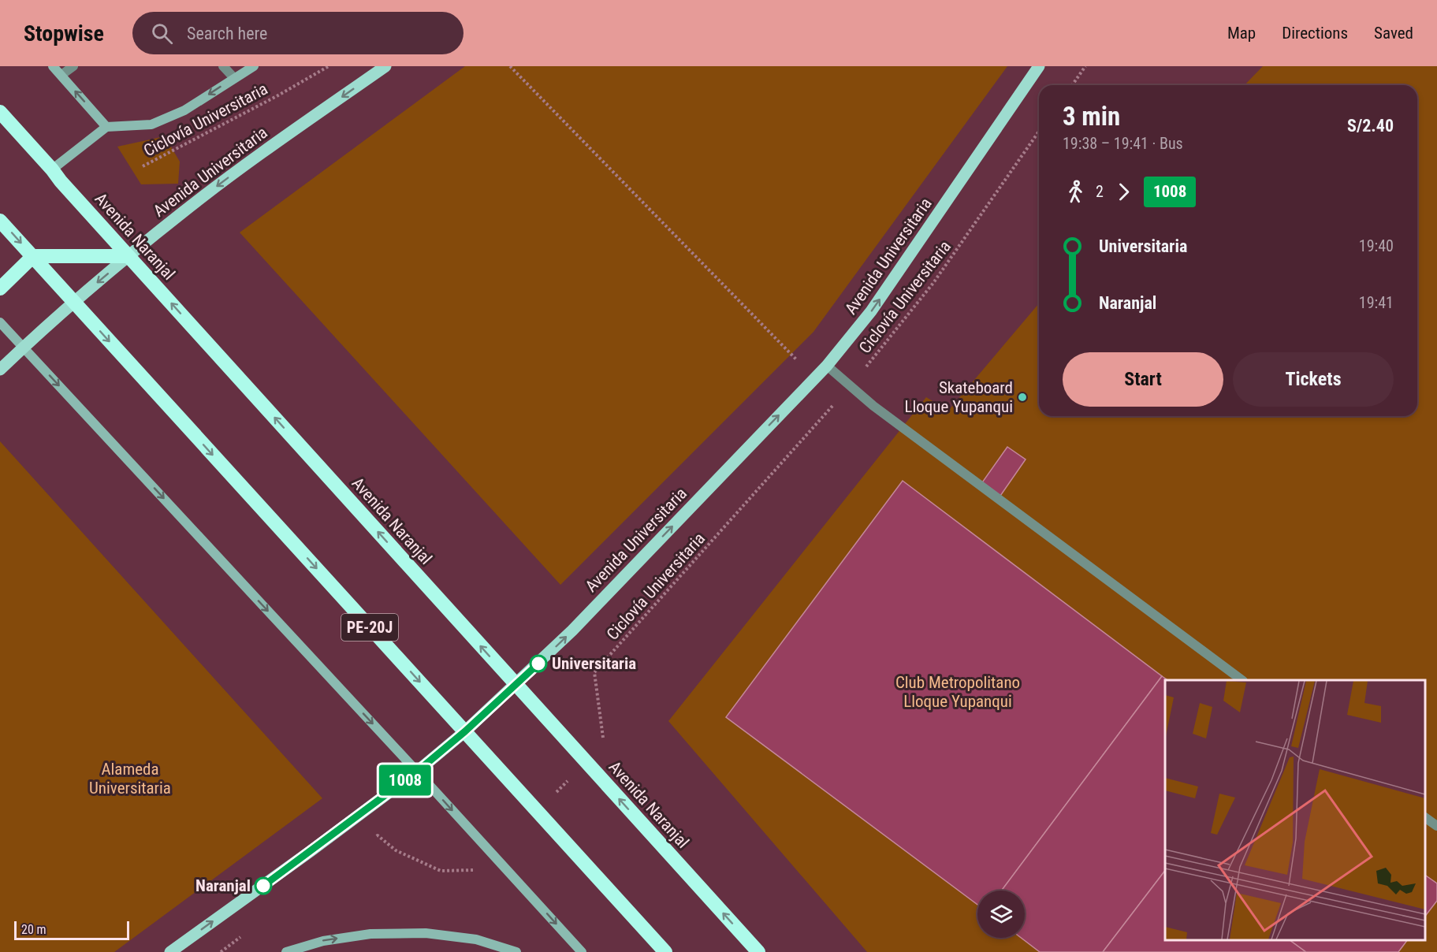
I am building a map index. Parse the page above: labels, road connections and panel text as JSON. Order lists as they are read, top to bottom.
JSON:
{
  "streets": {
    "highway": ["Avenida Naranjal", "PE-20J"],
    "main road": ["Avenida Universitaria"],
    "path": ["Ciclovía Universitaria"]
  },
  "crossings": [
    ["Ciclovía Universitaria", "Avenida Naranjal"],
    ["Ciclovía Universitaria", "PE-20J"],
    ["Avenida Universitaria", "Avenida Naranjal"],
    ["Avenida Universitaria", "PE-20J"]
  ],
  "parks": ["Club Metropolitano Lloque Yupanqui", "Alameda Universitaria"],
  "places": ["Skateboard Lloque Yupanqui", "Universitaria", "Naranjal"],
  "lines": ["bus line 1008"],
  "scale_bar": "20 m",
  "page": {
    "header": "Stopwise",
    "search": "Search here",
    "nav": ["Map", "Directions", "Saved"],
    "on_map": "1008",
    "heading": ["3 min", "19:38 – 19:41 · Bus", "S/2.40"],
    "legs": ["2", "1008"],
    "list": [
      {
        "name": "Universitaria",
        "value": "19:40"
      },
      {
        "name": "Naranjal",
        "value": "19:41"
      }
    ],
    "buttons": ["Start", "Tickets"],
    "scale": "20 m"
  }
}
